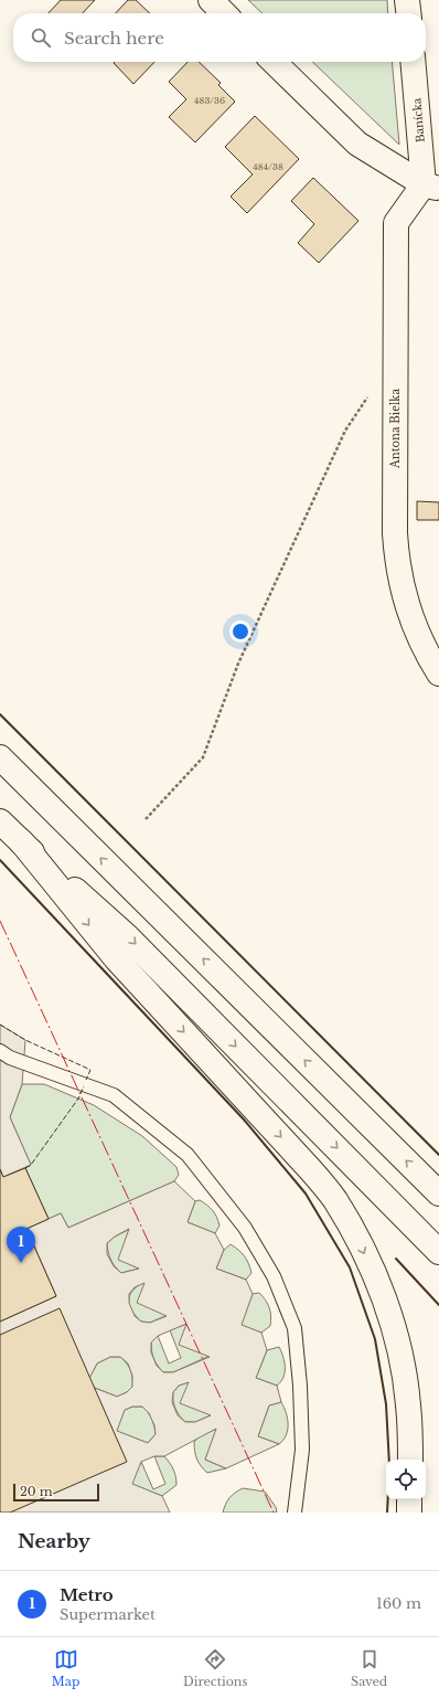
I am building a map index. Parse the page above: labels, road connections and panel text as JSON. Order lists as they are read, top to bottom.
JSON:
{
  "streets": {
    "main road": ["Banícka", "Antona Bielka"]
  },
  "crossings": [
    ["Banícka", "Antona Bielka"]
  ],
  "house_numbers": ["483/36", "484/38"],
  "scale_bar": "20 m",
  "page": {
    "search": "Search here",
    "pins": "1",
    "scale": "20 m",
    "heading": "Nearby",
    "list": [
      {
        "mark": "1",
        "name": "Metro",
        "note": "Supermarket",
        "value": "160 m"
      }
    ],
    "nav": ["Map", "Directions", "Saved"]
  }
}
